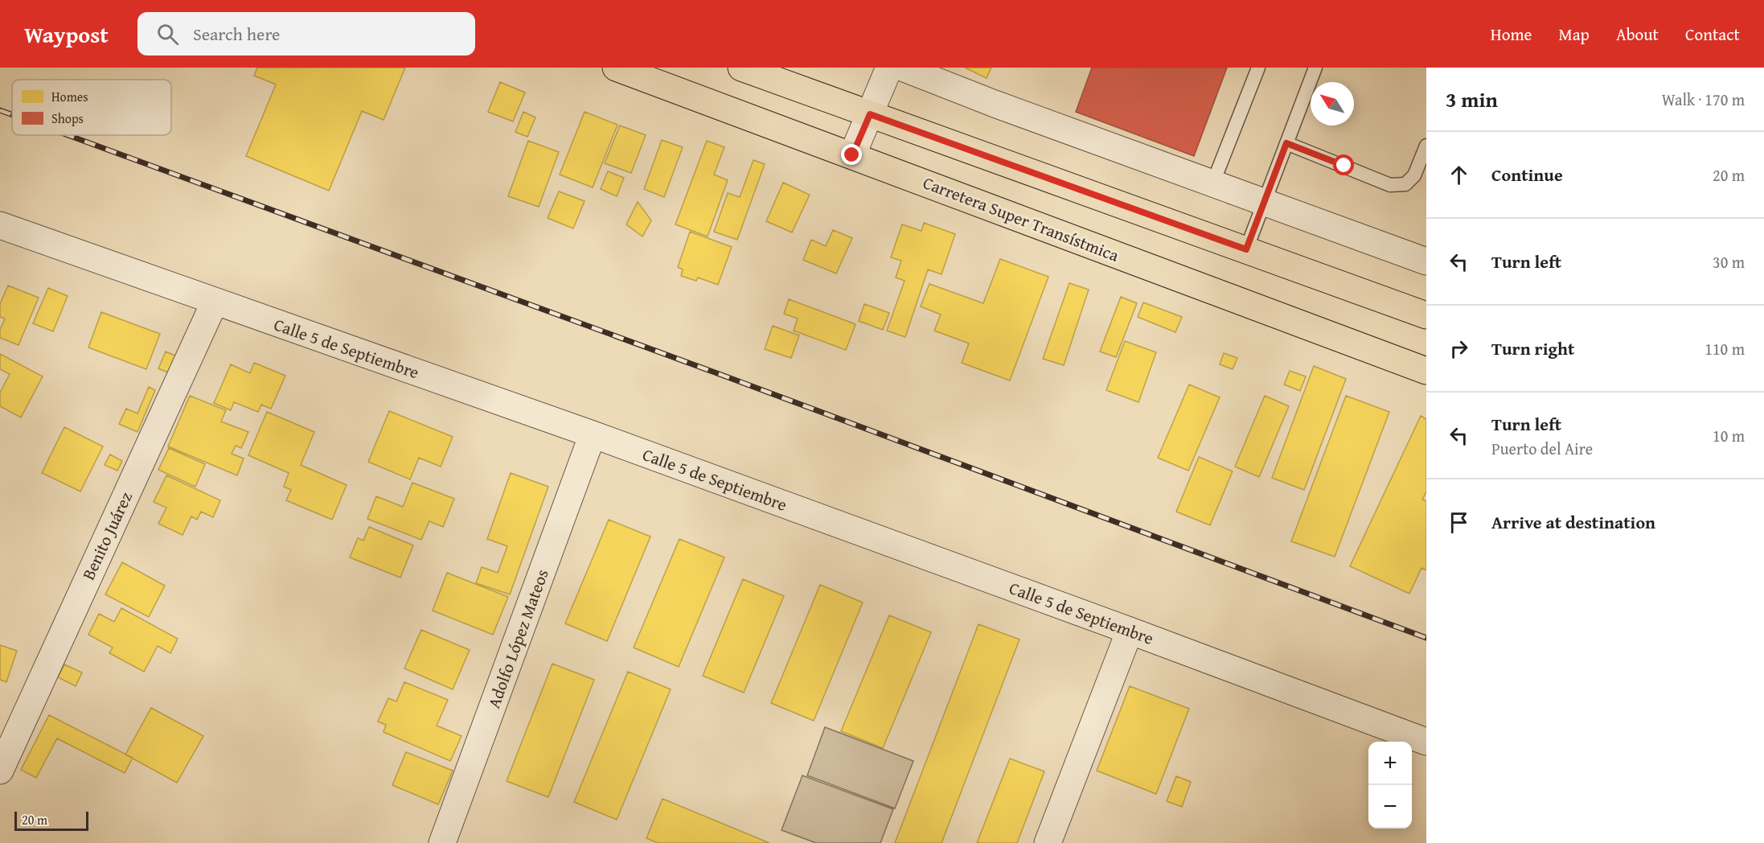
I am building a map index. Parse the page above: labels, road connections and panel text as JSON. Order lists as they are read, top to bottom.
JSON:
{
  "streets": {
    "main road": ["Carretera Super Transístmica"],
    "street": ["Calle 5 de Septiembre", "Benito Juárez", "Adolfo López Mateos"]
  },
  "crossings": [
    ["Calle 5 de Septiembre", "Benito Juárez"],
    ["Calle 5 de Septiembre", "Adolfo López Mateos"]
  ],
  "legend": ["Homes", "Shops"],
  "scale_bar": "20 m",
  "north": "top left",
  "page": {
    "header": "Waypost",
    "search": "Search here",
    "nav": [
      "Home",
      "Map",
      "About",
      "Contact"
    ],
    "heading": ["3 min", "Walk · 170 m"],
    "list": [
      ["Continue", "20 m"],
      ["Turn left", "30 m"],
      ["Turn right", "110 m"],
      ["Turn left", "Puerto del Aire", "10 m"],
      "Arrive at destination"
    ],
    "map_buttons": ["+", "−"],
    "scale": "20 m"
  }
}
